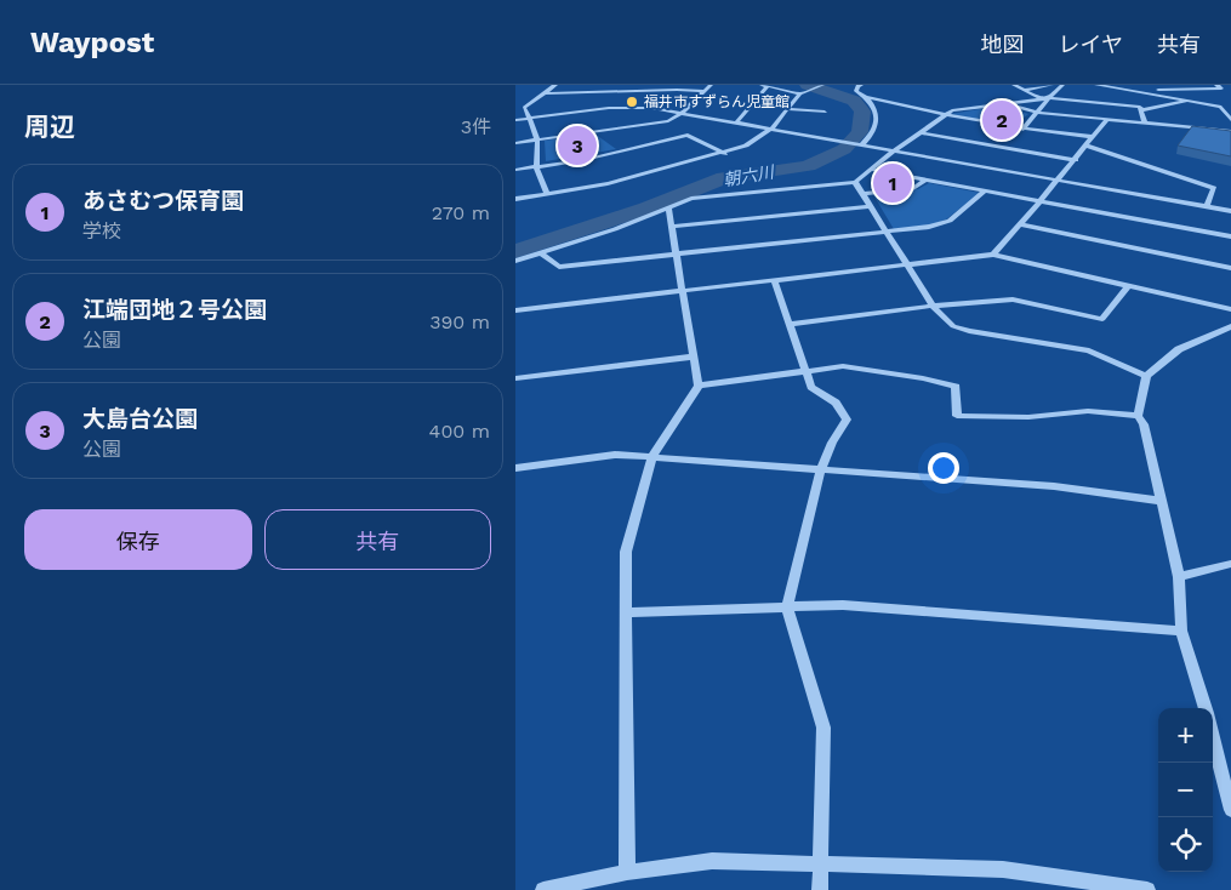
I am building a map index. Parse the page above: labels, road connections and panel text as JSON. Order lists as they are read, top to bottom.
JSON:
{
  "water": ["朝六川"],
  "places": ["福井市すずらん児童館"],
  "page": {
    "header": "Waypost",
    "nav": ["地図", "レイヤ", "共有"],
    "heading": ["周辺", "3件"],
    "pins": ["2", "3", "1"],
    "list": [
      {
        "mark": "1",
        "name": "あさむつ保育園",
        "note": "学校",
        "value": "270 m"
      },
      {
        "mark": "2",
        "name": "江端団地２号公園",
        "note": "公園",
        "value": "390 m"
      },
      {
        "mark": "3",
        "name": "大島台公園",
        "note": "公園",
        "value": "400 m"
      }
    ],
    "buttons": ["保存", "共有"],
    "map_buttons": ["+", "−"]
  }
}
